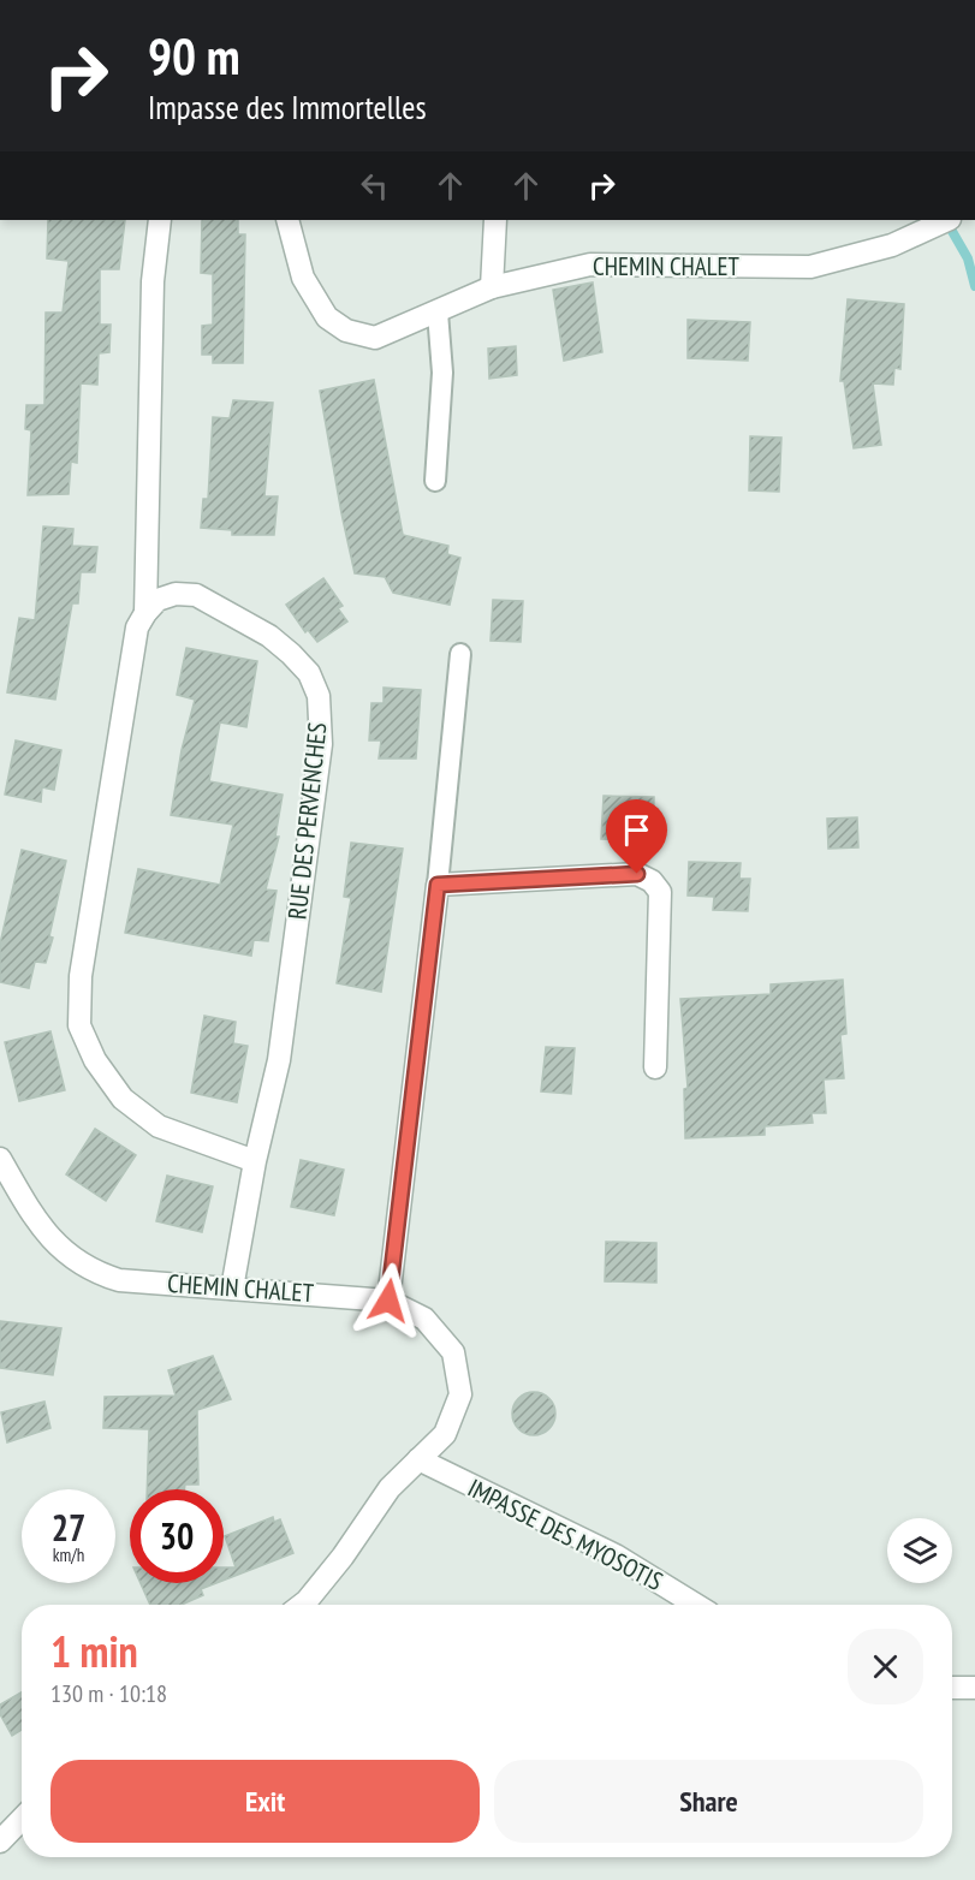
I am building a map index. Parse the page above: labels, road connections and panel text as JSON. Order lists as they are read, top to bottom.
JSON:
{
  "streets": {
    "street": ["CHEMIN CHALET", "RUE DES PERVENCHES", "IMPASSE DES MYOSOTIS"]
  },
  "crossings": [
    ["CHEMIN CHALET", "RUE DES PERVENCHES"],
    ["CHEMIN CHALET", "IMPASSE DES MYOSOTIS"]
  ],
  "page": {
    "turn": ["90 m", "Impasse des Immortelles"],
    "speed": "27 km/h",
    "limit": "30",
    "heading": ["1 min", "130 m · 10:18"],
    "buttons": ["Exit", "Share"]
  }
}
